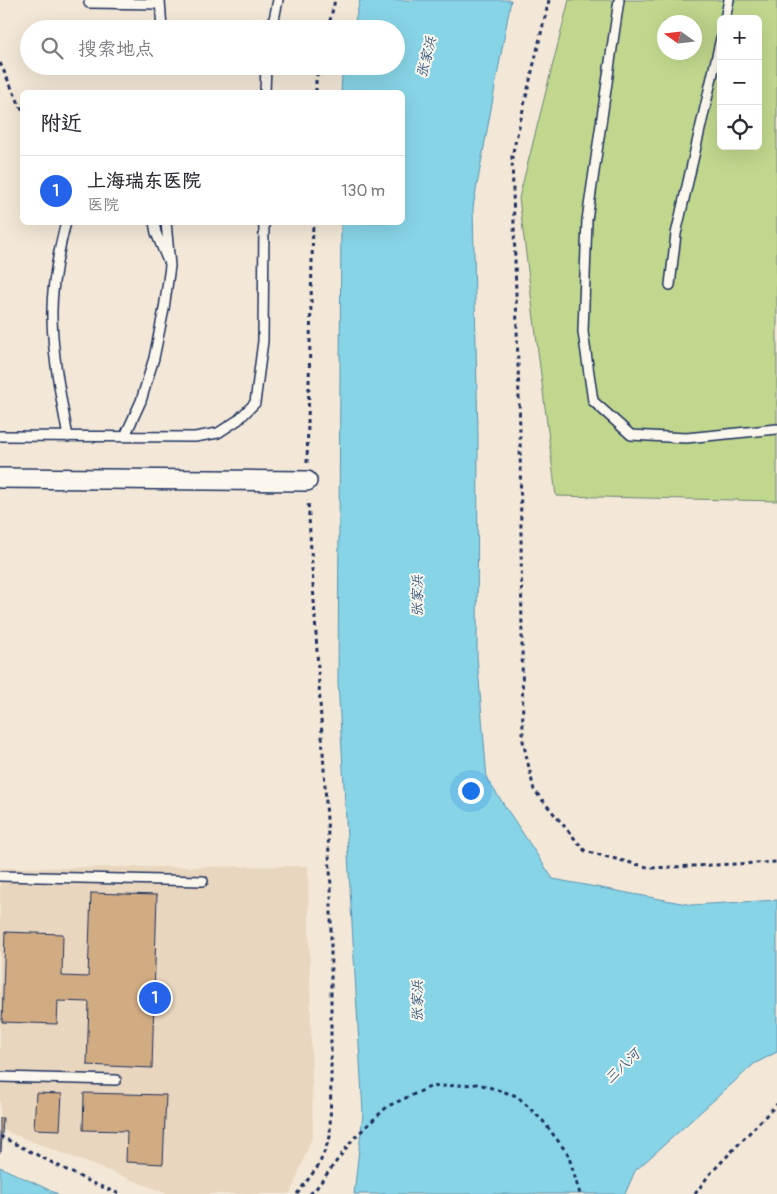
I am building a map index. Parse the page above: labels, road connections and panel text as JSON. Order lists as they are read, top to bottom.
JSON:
{
  "water": ["张家浜", "三八河"],
  "north": "left",
  "page": {
    "map_buttons": ["+", "−"],
    "search": "搜索地点",
    "heading": "附近",
    "list": [
      {
        "mark": "1",
        "name": "上海瑞东医院",
        "note": "医院",
        "value": "130 m"
      }
    ],
    "pins": "1"
  }
}
